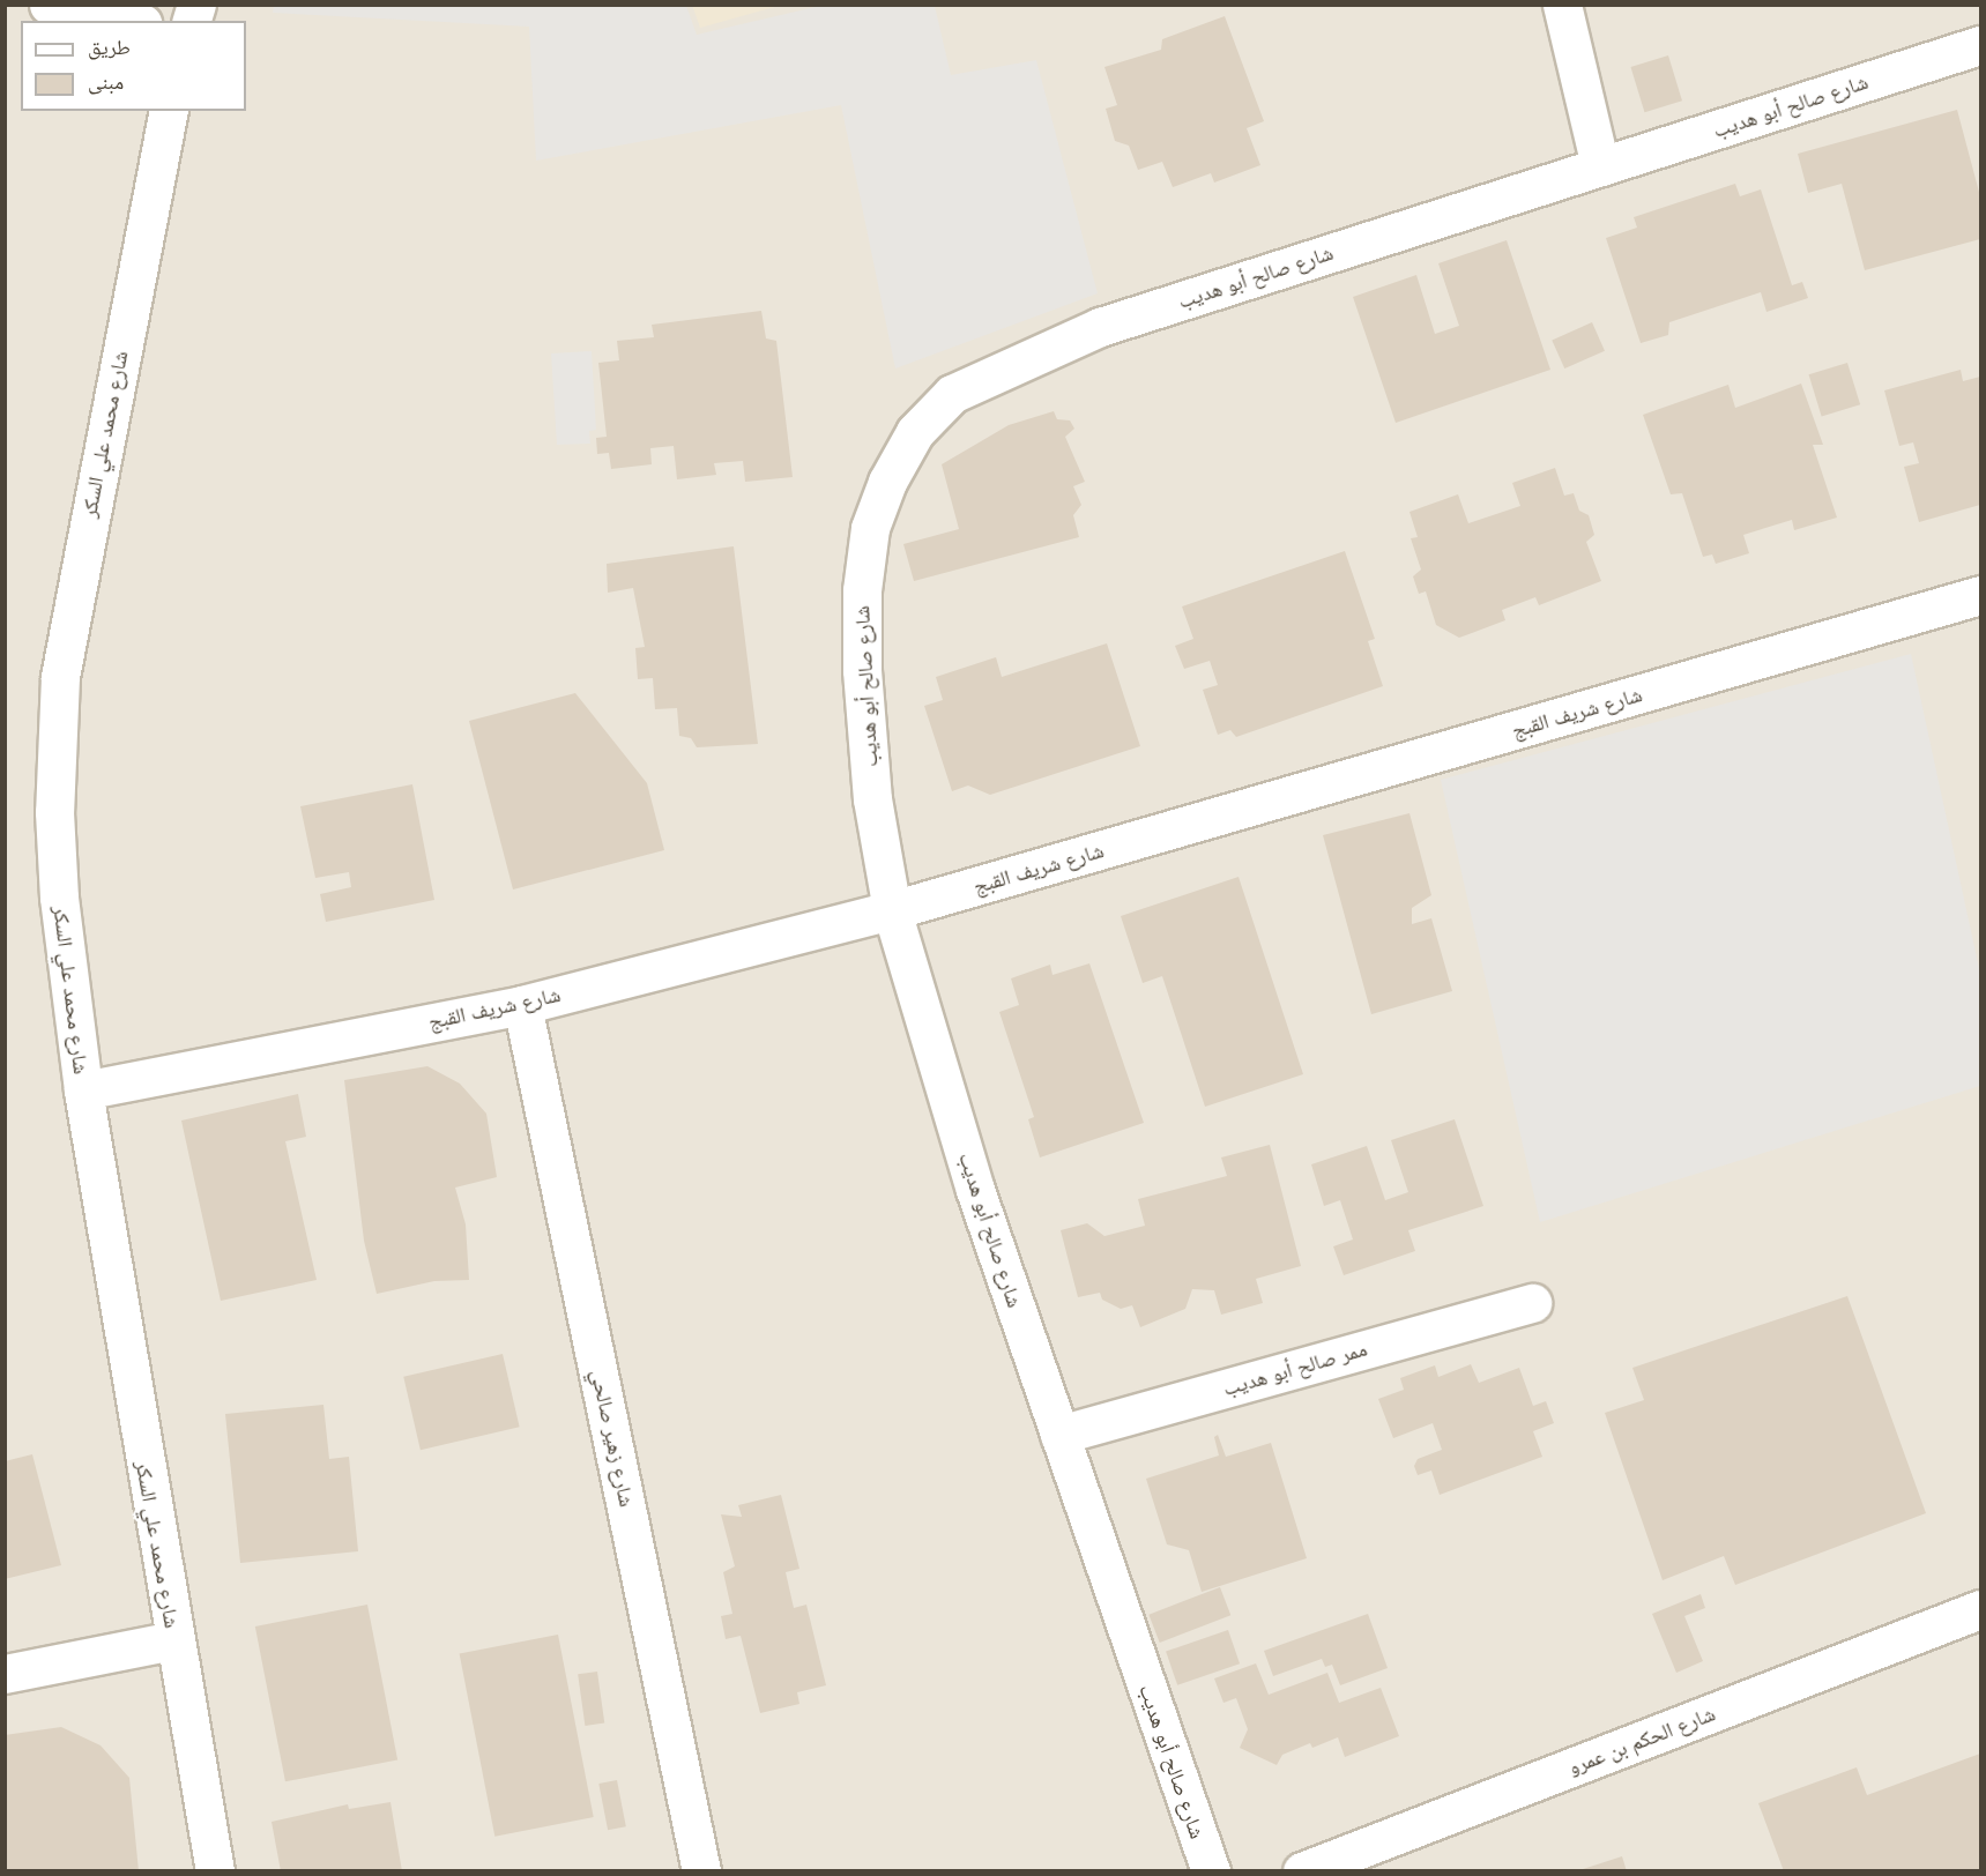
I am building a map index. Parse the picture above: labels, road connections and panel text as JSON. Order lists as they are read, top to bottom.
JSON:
{
  "streets": {
    "street": [
      "شارع صالح أبو هديب",
      "شارع محمد علي السكر",
      "شارع شريف القبج",
      "ممر صالح أبو هديب",
      "شارع زهير صالحي",
      "شارع الحكم بن عمرو"
    ]
  },
  "crossings": [
    ["شارع صالح أبو هديب", "شارع شريف القبج"],
    ["شارع صالح أبو هديب", "ممر صالح أبو هديب"],
    ["شارع محمد علي السكر", "شارع شريف القبج"],
    ["شارع شريف القبج", "شارع زهير صالحي"]
  ],
  "legend": ["طريق", "مبنى"]
}
